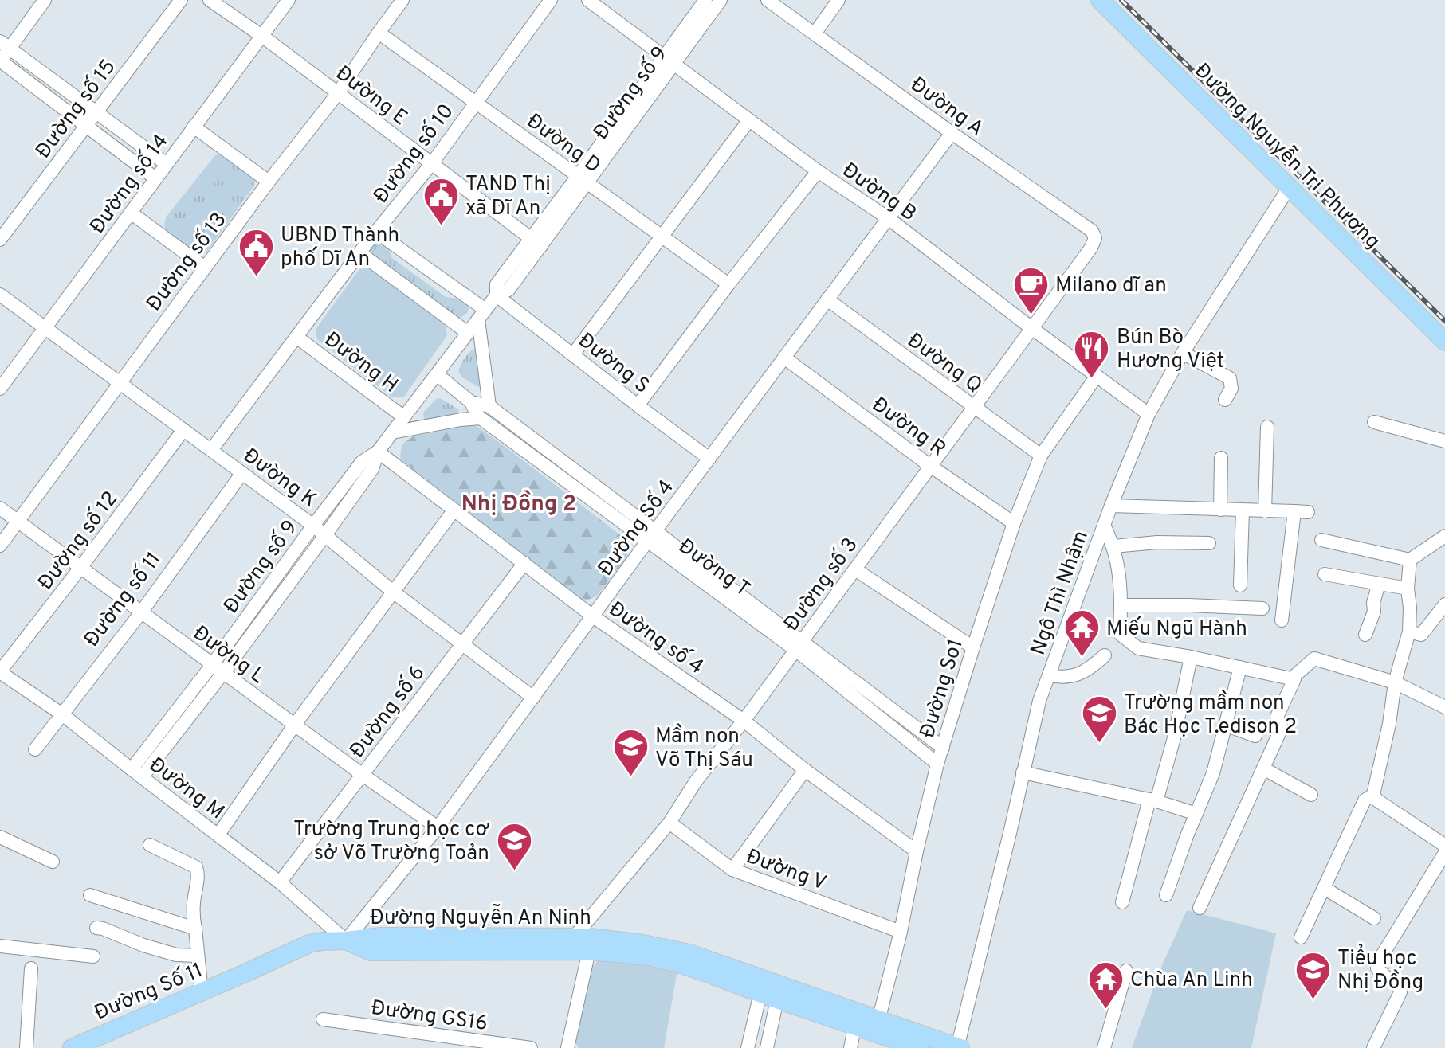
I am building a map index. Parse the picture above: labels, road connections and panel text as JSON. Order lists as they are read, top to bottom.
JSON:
{
  "streets": {
    "main road": ["Đường Nguyễn Tri Phương", "Đường Nguyễn An Ninh", "Đường Số 11"],
    "street": [
      "Đường số 9",
      "Đường E",
      "Đường A",
      "Đường số 15",
      "Đường D",
      "Đường số 10",
      "Đường số 14",
      "Đường B",
      "Đường số 13",
      "Đường H",
      "Đường S",
      "Đường Q",
      "Đường R",
      "Đường K",
      "Đường Số 4",
      "Đường số 12",
      "Đường T",
      "Đường số 3",
      "Ngô Thì Nhậm",
      "Đường số 11",
      "Đường số 4",
      "Đường L",
      "Đường So1",
      "Đường số 6",
      "Đường M",
      "Đường V",
      "Đường GS16"
    ]
  },
  "crossings": [
    ["Đường số 9", "Đường E"],
    ["Đường số 9", "Đường D"],
    ["Đường số 9", "Đường B"],
    ["Đường số 9", "Đường H"],
    ["Đường số 9", "Đường S"],
    ["Đường số 9", "Đường K"],
    ["Đường số 9", "Đường T"],
    ["Đường số 9", "Đường số 4"],
    ["Đường số 9", "Đường L"],
    ["Đường số 9", "Đường M"],
    ["Đường E", "Đường số 10"],
    ["Đường E", "Đường số 14"],
    ["Đường E", "Đường số 13"],
    ["Đường A", "Đường Số 4"],
    ["Đường A", "Đường số 3"],
    ["Đường D", "Đường số 10"],
    ["Đường D", "Đường số 13"],
    ["Đường số 10", "Đường H"],
    ["Đường số 10", "Đường K"],
    ["Đường Nguyễn Tri Phương", "Ngô Thì Nhậm"],
    ["Đường số 14", "Đường K"],
    ["Đường B", "Đường Số 4"],
    ["Đường B", "Đường số 3"],
    ["Đường B", "Ngô Thì Nhậm"],
    ["Đường B", "Đường So1"],
    ["Đường số 13", "Đường K"],
    ["Đường số 13", "Đường L"],
    ["Đường S", "Đường Số 4"],
    ["Đường Q", "Đường Số 4"],
    ["Đường Q", "Đường số 3"],
    ["Đường Q", "Đường So1"],
    ["Đường R", "Đường Số 4"],
    ["Đường R", "Đường số 3"],
    ["Đường R", "Đường So1"],
    ["Đường K", "Đường Số 4"],
    ["Đường K", "Đường số 12"],
    ["Đường K", "Đường số 11"],
    ["Đường K", "Đường số 6"],
    ["Đường Số 4", "Đường T"],
    ["Đường Số 4", "Đường số 4"],
    ["Đường Số 4", "Đường L"],
    ["Đường Số 4", "Đường M"],
    ["Đường Số 4", "Đường Nguyễn An Ninh"],
    ["Đường Số 4", "Đường Số 11"],
    ["Đường số 12", "Đường L"],
    ["Đường số 12", "Đường M"],
    ["Đường T", "Đường số 3"],
    ["Đường T", "Đường So1"],
    ["Đường số 3", "Đường số 4"],
    ["Đường số 3", "Đường V"],
    ["Đường số 3", "Đường Nguyễn An Ninh"],
    ["Ngô Thì Nhậm", "Đường Nguyễn An Ninh"],
    ["Đường số 11", "Đường L"],
    ["Đường số 11", "Đường M"],
    ["Đường số 4", "Đường So1"],
    ["Đường số 4", "Đường số 6"],
    ["Đường L", "Đường số 6"],
    ["Đường So1", "Đường V"],
    ["Đường So1", "Đường Nguyễn An Ninh"],
    ["Đường số 6", "Đường M"],
    ["Đường M", "Đường Nguyễn An Ninh"],
    ["Đường M", "Đường Số 11"],
    ["Đường Nguyễn An Ninh", "Đường Số 11"]
  ],
  "districts": ["Nhị Đồng 2"],
  "places": {
    "public building": ["TAND Thị xã Dĩ An", "UBND Thành phố Dĩ An"],
    "cafe": ["Milano dĩ an"],
    "restaurant": ["Bún Bò Hương Việt"],
    "temple": ["Miếu Ngũ Hành", "Chùa An Linh"],
    "school or university": [
      "Trường mầm non Bác Học T.edison 2",
      "Mầm non Võ Thị Sáu",
      "Trường Trung học cơ sở Võ Trường Toản",
      "Tiểu học Nhị Đồng"
    ]
  }
}
